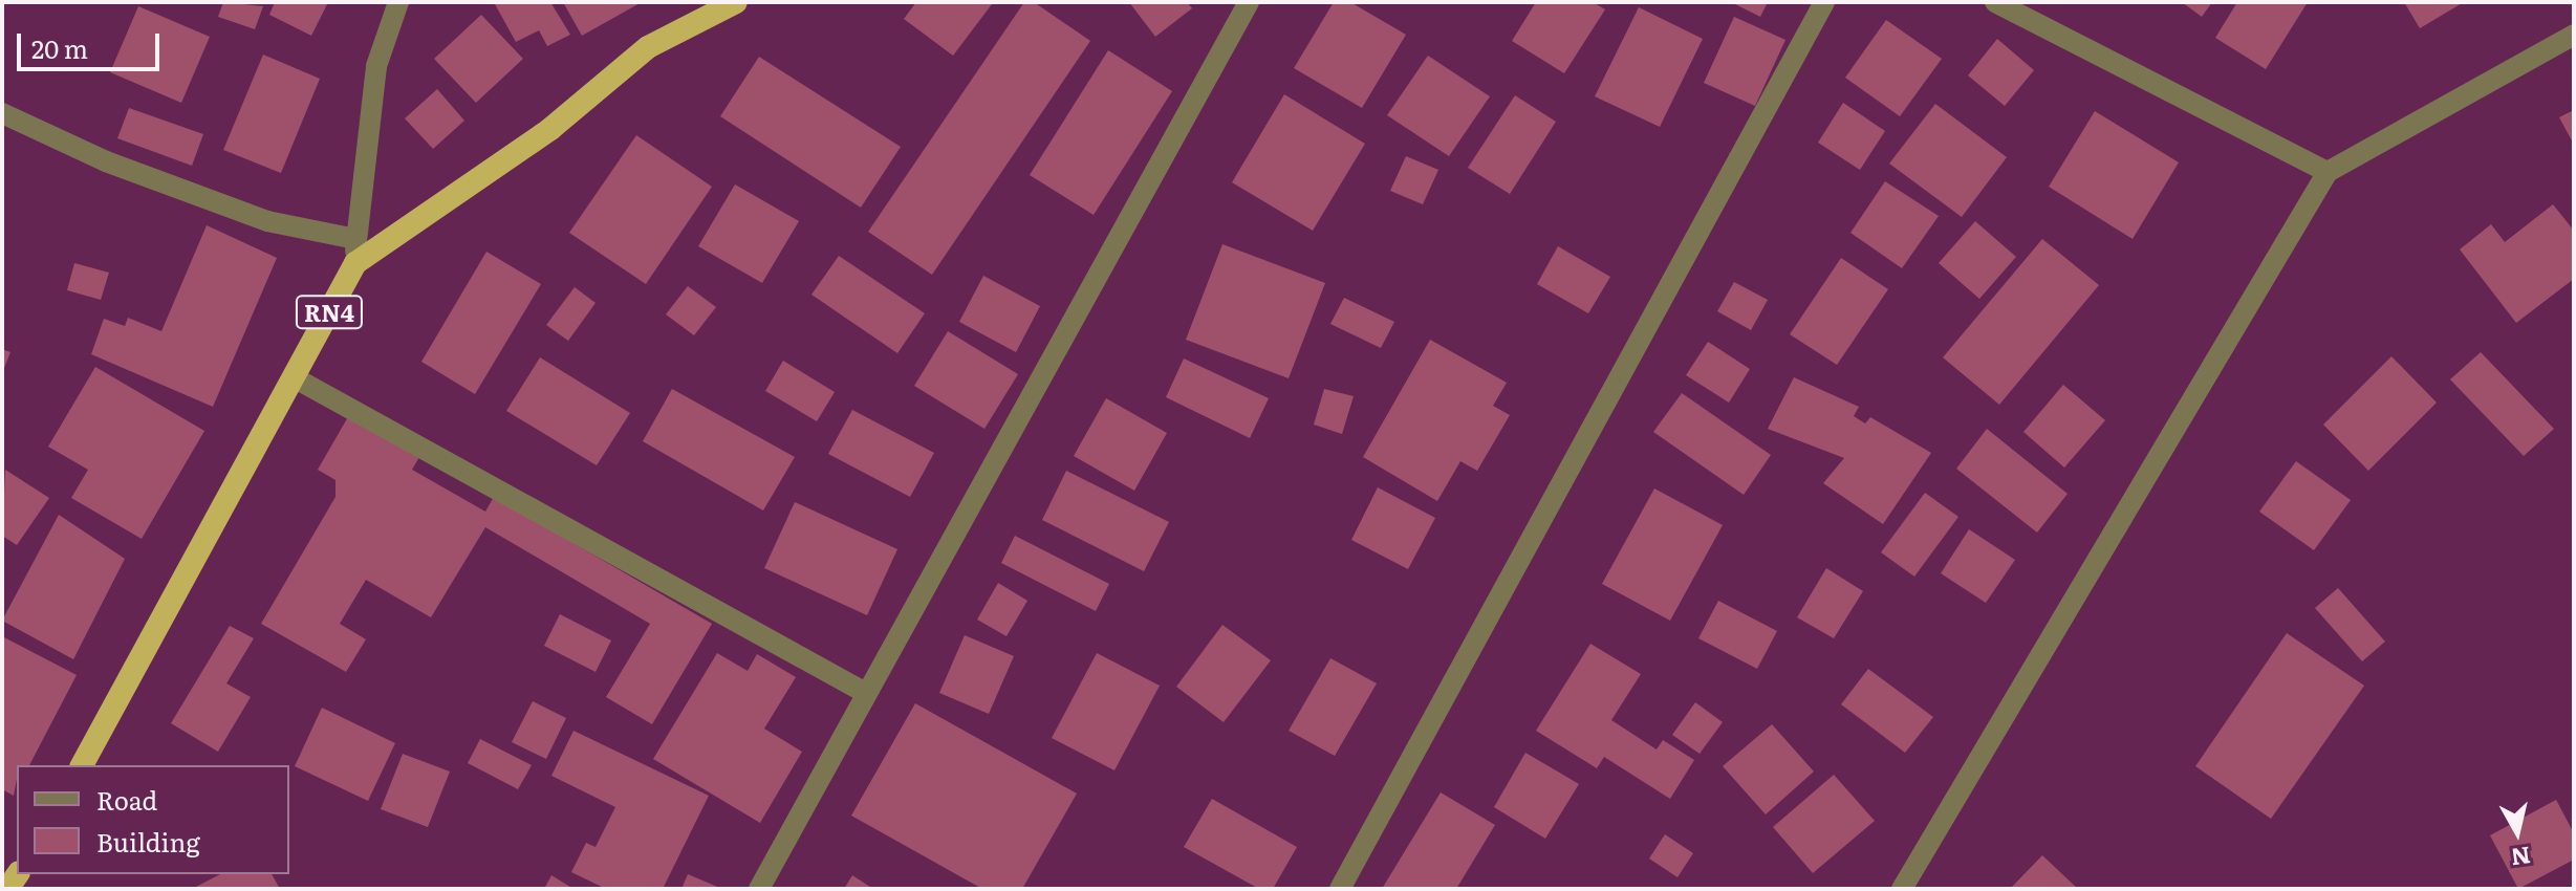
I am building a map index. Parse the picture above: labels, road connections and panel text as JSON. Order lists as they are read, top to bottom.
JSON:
{
  "streets": {
    "highway": ["RN4"]
  },
  "legend": ["Road", "Building"],
  "scale_bar": "20 m",
  "north": "bottom"
}
